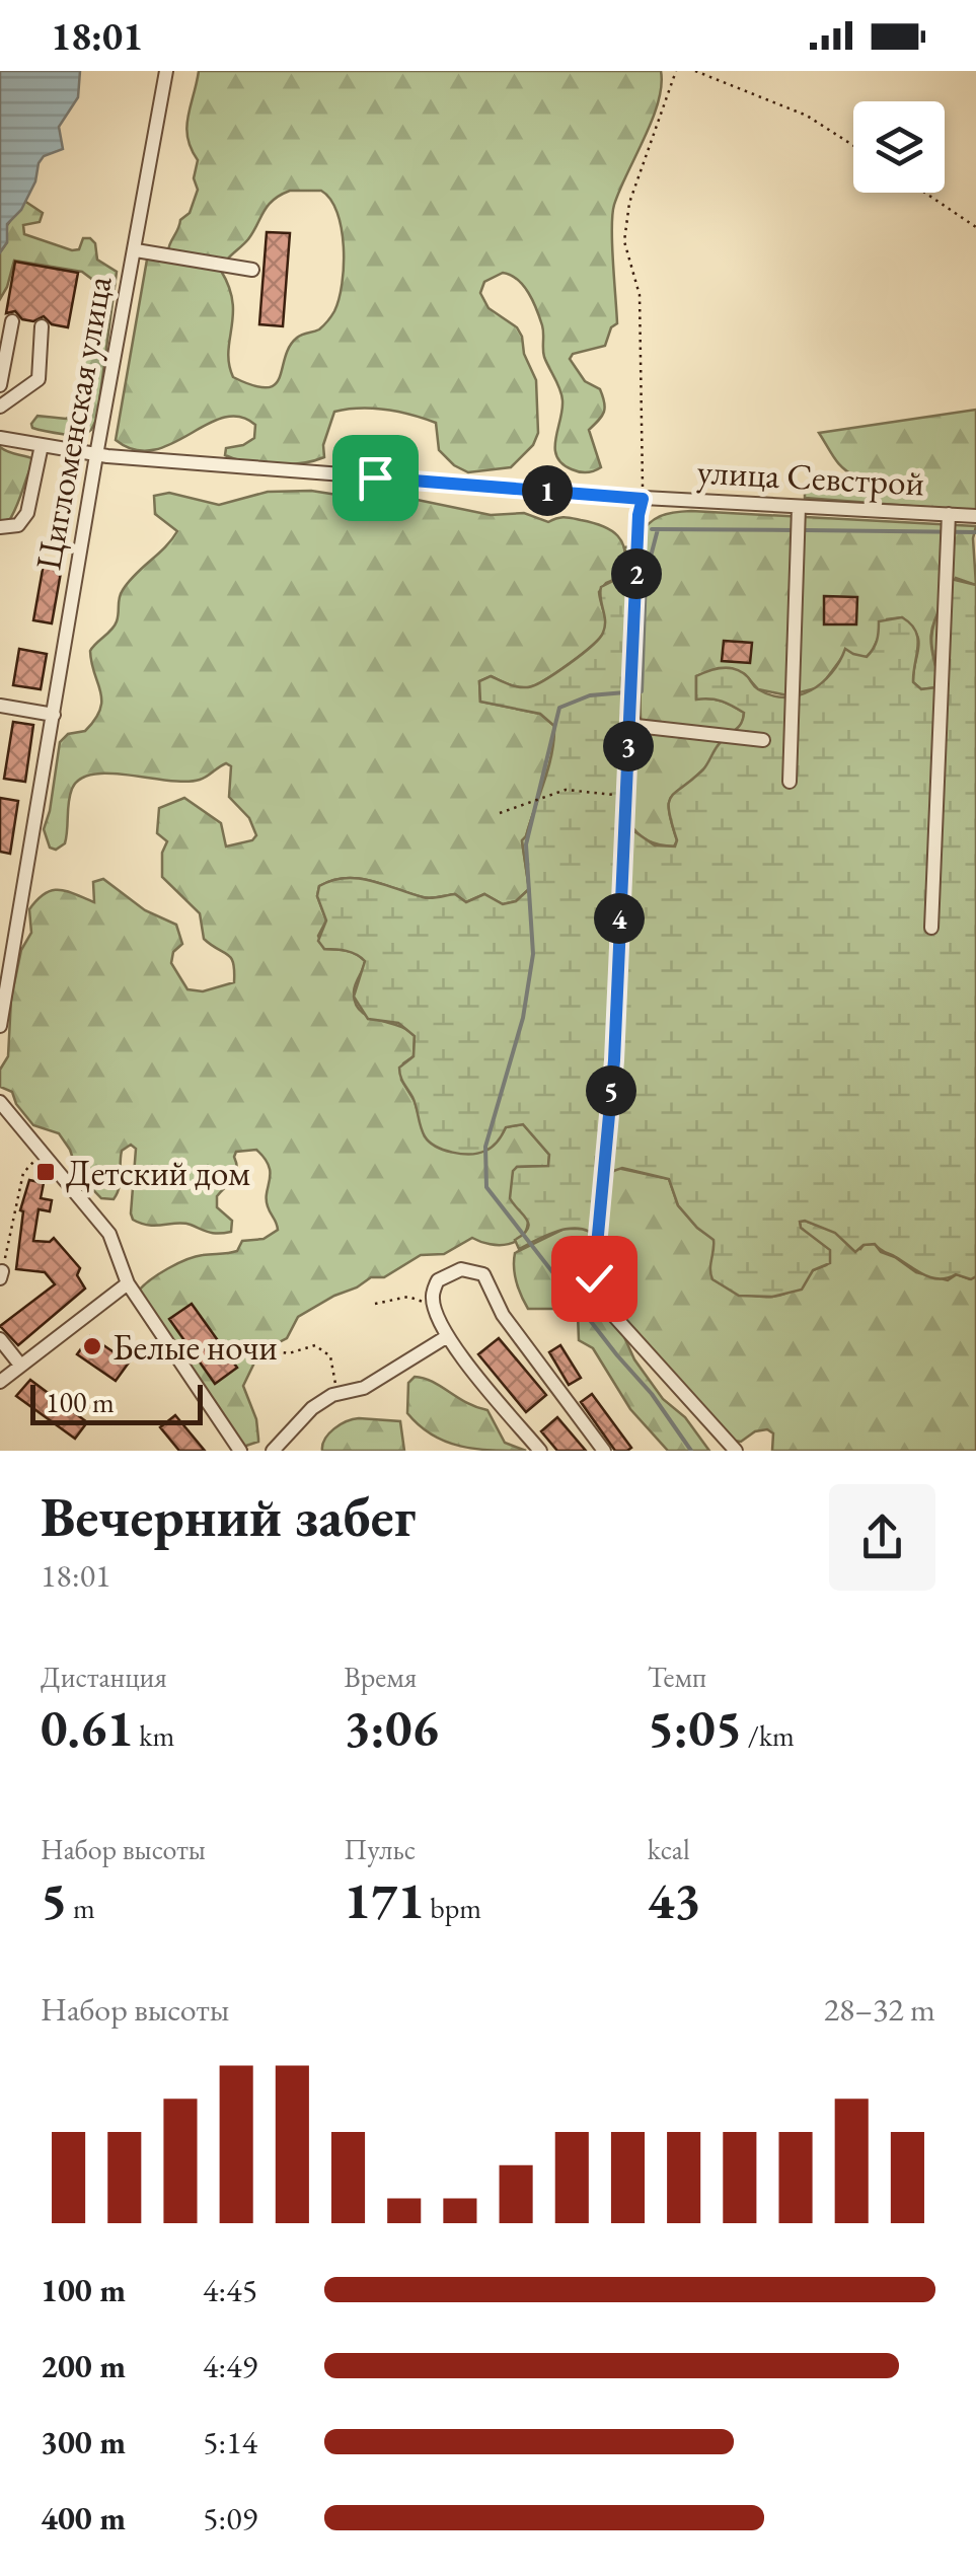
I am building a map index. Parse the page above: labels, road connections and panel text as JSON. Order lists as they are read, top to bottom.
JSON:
{
  "streets": {
    "street": ["Цигломенская улица", "улица Севстрой"]
  },
  "crossings": [
    ["Цигломенская улица", "улица Севстрой"]
  ],
  "places": {
    "transit": ["Детский дом"],
    "other": ["Белые ночи"]
  },
  "scale_bar": "100 m",
  "page": {
    "status": "18:01",
    "pins": [
      "1",
      "2",
      "3",
      "4",
      "5"
    ],
    "scale": "100 m",
    "heading": ["Вечерний забег", "18:01"],
    "stats": [
      ["Дистанция", "0.61 km"],
      ["Время", "3:06"],
      ["Темп", "5:05 /km"],
      ["Набор высоты", "5 m"],
      ["Пульс", "171 bpm"],
      ["kcal", "43"]
    ],
    "chart": ["Набор высоты", "28–32 m"],
    "list": [
      {
        "name": "100 m",
        "note": "4:45"
      },
      {
        "name": "200 m",
        "note": "4:49"
      },
      {
        "name": "300 m",
        "note": "5:14"
      },
      {
        "name": "400 m",
        "note": "5:09"
      }
    ]
  }
}
